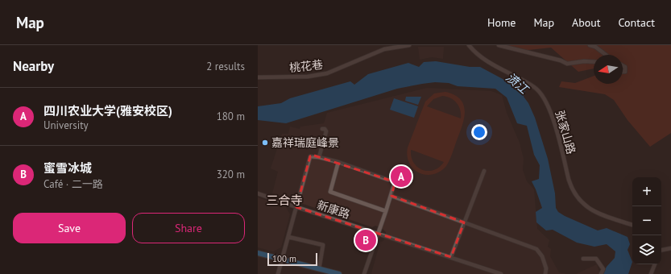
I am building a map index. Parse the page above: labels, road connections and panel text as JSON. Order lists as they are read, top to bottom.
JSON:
{
  "streets": {
    "street": ["桃花巷", "张家山路", "新康路"]
  },
  "districts": ["三合寺"],
  "water": ["𣸣江"],
  "places": ["嘉祥瑞庭峰景"],
  "scale_bar": "100 m",
  "north": "left",
  "page": {
    "header": "Map",
    "nav": [
      "Home",
      "Map",
      "About",
      "Contact"
    ],
    "heading": ["Nearby", "2 results"],
    "list": [
      {
        "mark": "A",
        "name": "四川农业大学(雅安校区)",
        "note": "University",
        "value": "180 m"
      },
      {
        "mark": "B",
        "name": "蜜雪冰城",
        "note": "Café · 二一路",
        "value": "320 m"
      }
    ],
    "pins": ["A", "B"],
    "map_buttons": ["+", "−"],
    "buttons": ["Save", "Share"],
    "scale": "100 m"
  }
}
